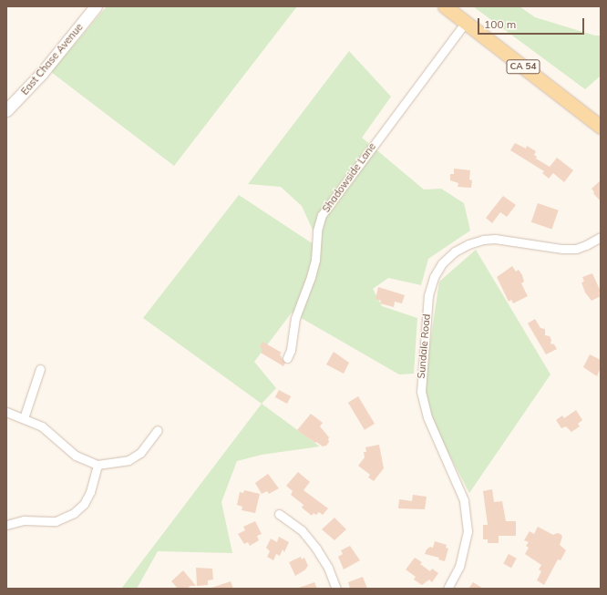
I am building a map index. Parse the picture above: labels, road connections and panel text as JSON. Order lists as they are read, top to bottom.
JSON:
{
  "streets": {
    "main road": ["East Chase Avenue", "CA 54"],
    "street": ["Shadowside Lane", "Sundale Road"]
  },
  "crossings": [
    ["CA 54", "Shadowside Lane"]
  ],
  "scale_bar": "100 m"
}
